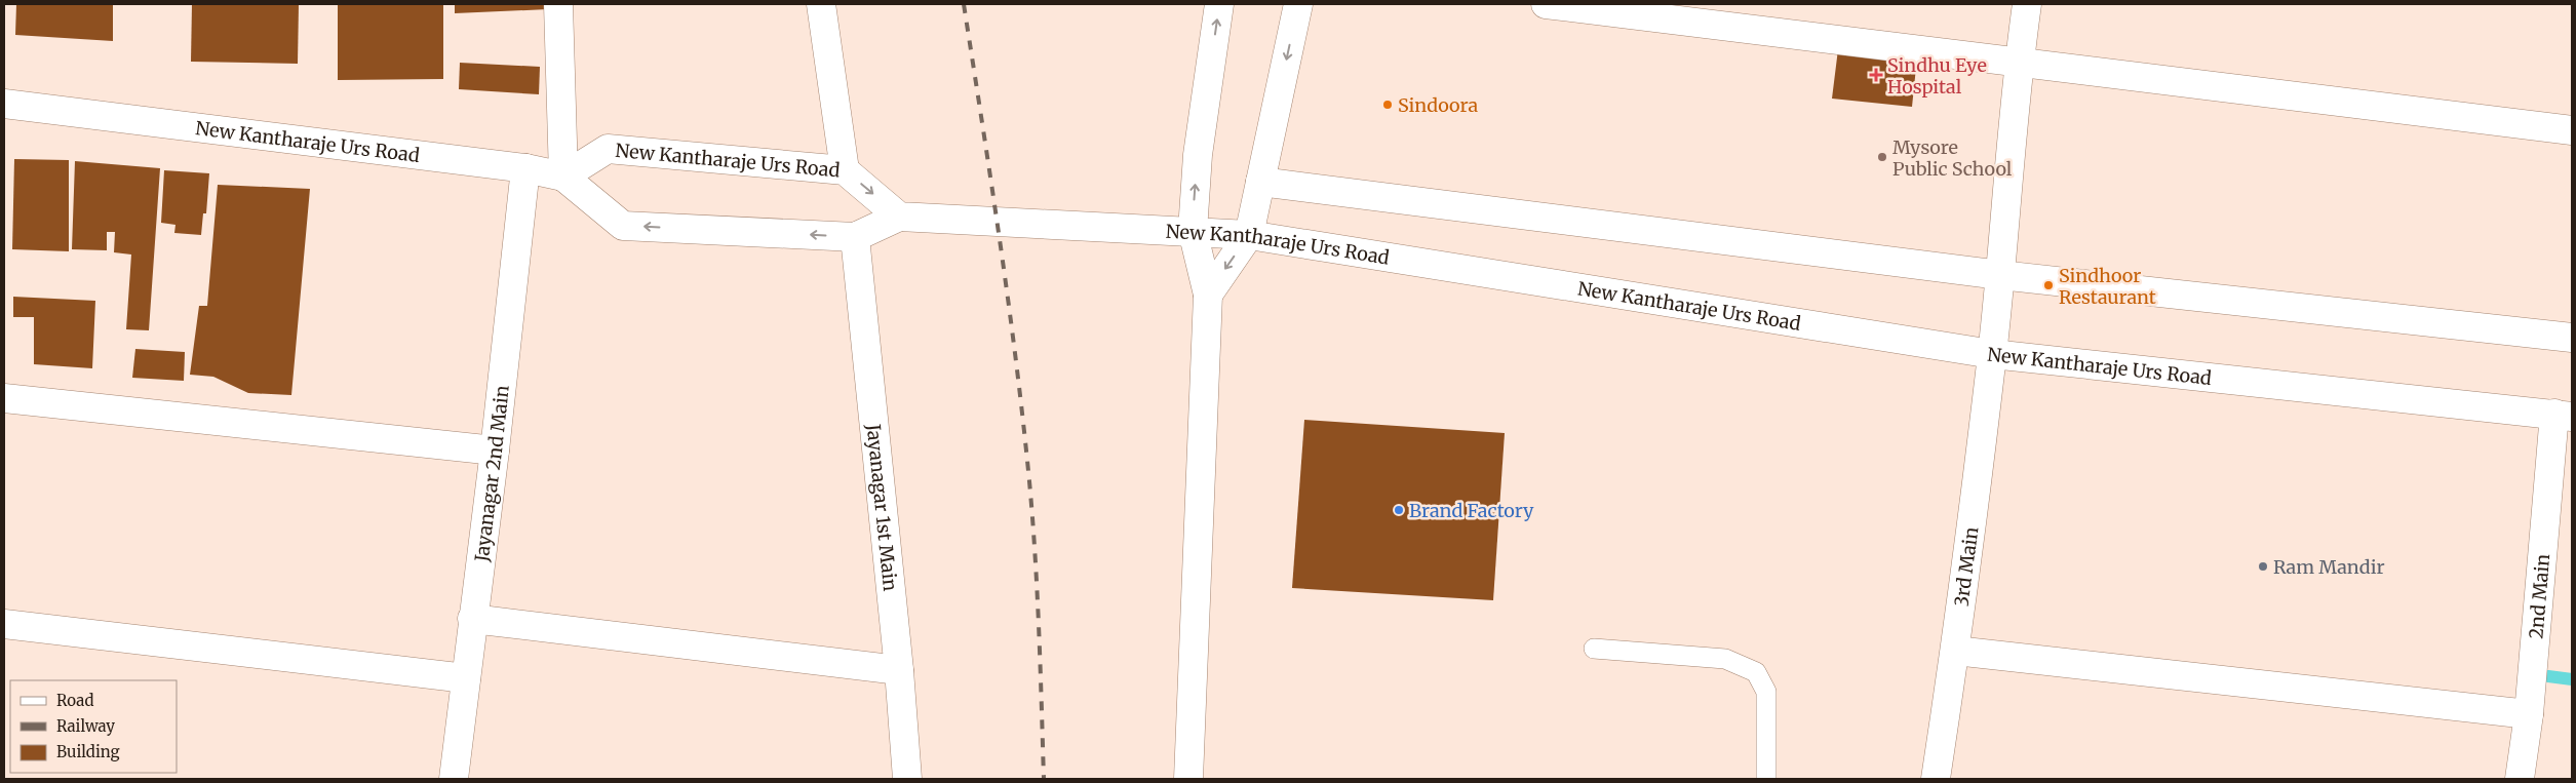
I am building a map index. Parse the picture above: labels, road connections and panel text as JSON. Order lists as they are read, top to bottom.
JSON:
{
  "streets": {
    "street": [
      "New Kantharaje Urs Road",
      "Jayanagar 2nd Main",
      "Jayanagar 1st Main",
      "3rd Main",
      "2nd Main"
    ]
  },
  "crossings": [
    ["New Kantharaje Urs Road", "Jayanagar 2nd Main"],
    ["New Kantharaje Urs Road", "3rd Main"],
    ["New Kantharaje Urs Road", "2nd Main"]
  ],
  "places": {
    "health": ["Sindhu Eye Hospital"],
    "other": [
      "Sindoora",
      "Mysore Public School",
      "Sindhoor Restaurant",
      "Brand Factory",
      "Ram Mandir"
    ]
  },
  "legend": ["Road", "Railway", "Building"]
}
